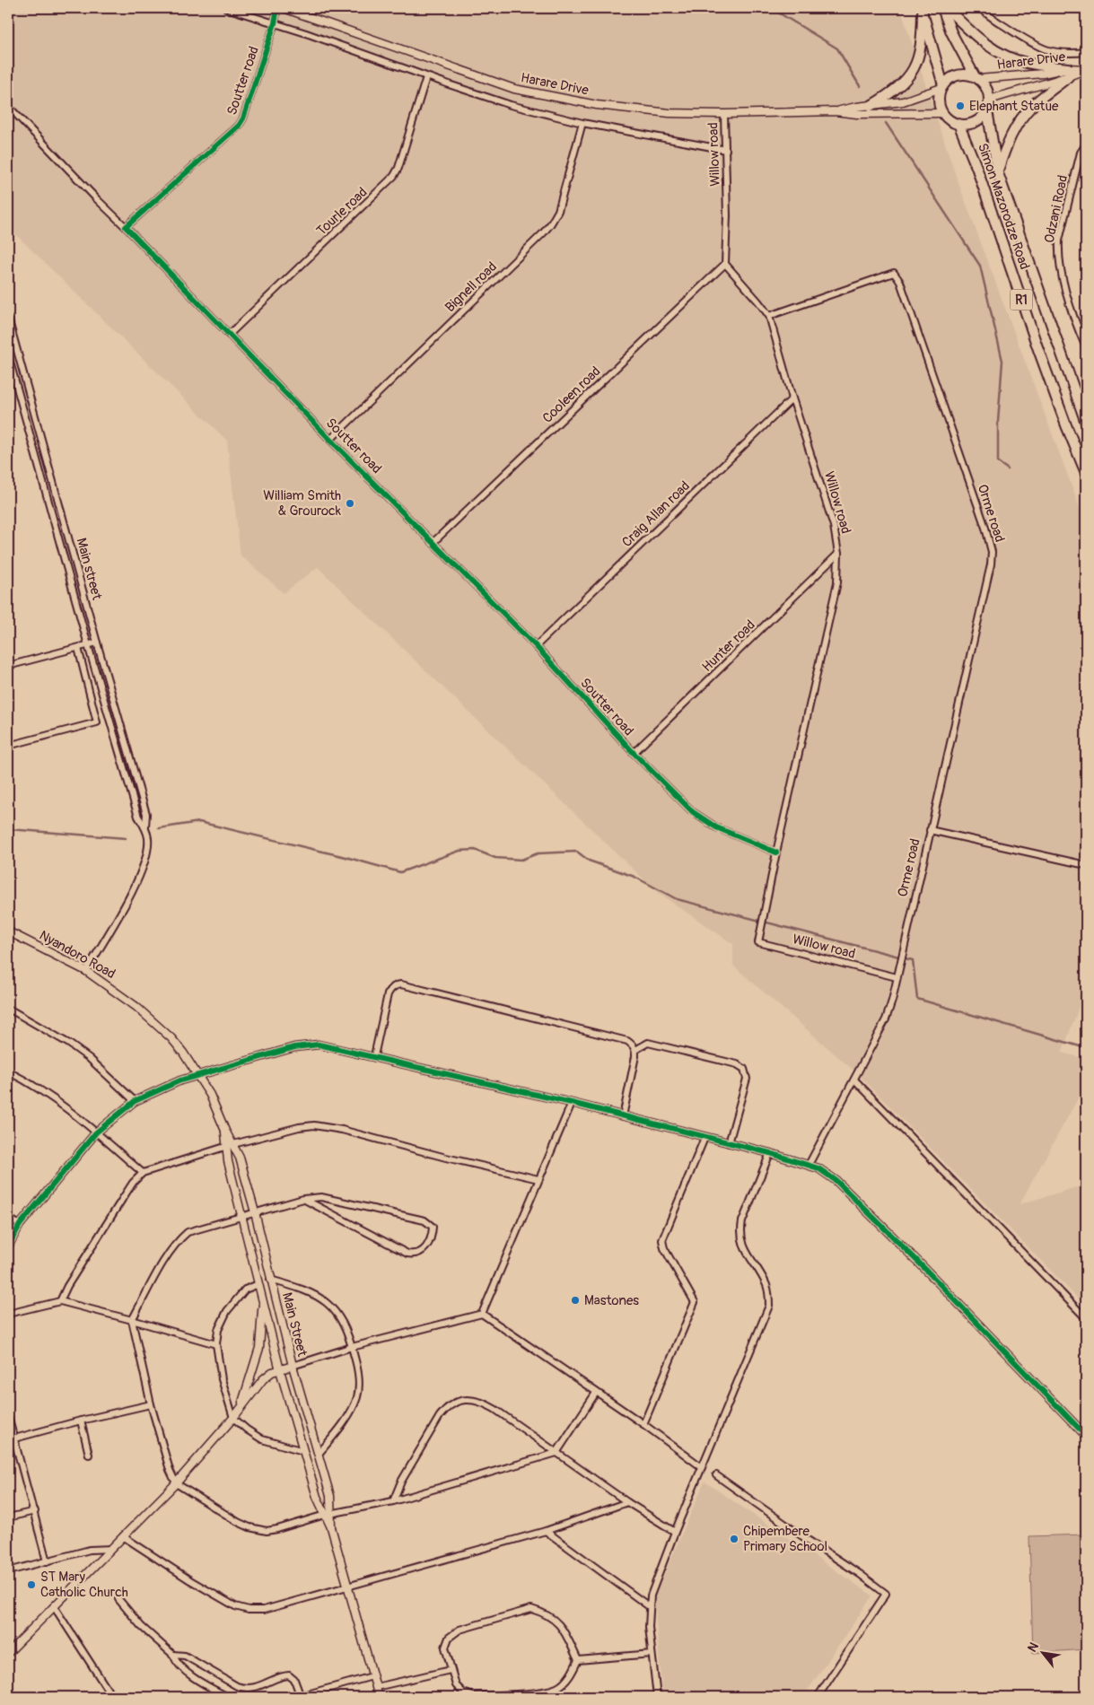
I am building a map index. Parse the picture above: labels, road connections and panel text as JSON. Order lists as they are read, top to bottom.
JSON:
{
  "streets": {
    "highway": ["Simon Mazorodze Road", "R1"],
    "street": [
      "Harare Drive",
      "Soutter road",
      "Willow road",
      "Odzani Road",
      "Tourle road",
      "Bignell road",
      "Cooleen road",
      "Orme road",
      "Craig Allan road",
      "Main street",
      "Hunter road",
      "Nyandoro Road",
      "Main Street"
    ]
  },
  "crossings": [
    ["Harare Drive", "Willow road"],
    ["Harare Drive", "Simon Mazorodze Road"],
    ["Harare Drive", "R1"],
    ["Soutter road", "Willow road"],
    ["Soutter road", "Tourle road"],
    ["Soutter road", "Bignell road"],
    ["Soutter road", "Cooleen road"],
    ["Soutter road", "Craig Allan road"],
    ["Soutter road", "Hunter road"],
    ["Willow road", "Cooleen road"],
    ["Willow road", "Orme road"],
    ["Willow road", "Craig Allan road"],
    ["Willow road", "Hunter road"],
    ["Simon Mazorodze Road", "R1"],
    ["Main street", "Nyandoro Road"],
    ["Nyandoro Road", "Main Street"]
  ],
  "places": [
    "Elephant Statue",
    "William Smith & Grourock",
    "Mastones",
    "Chipembere Primary School",
    "ST Mary Catholic Church"
  ],
  "north": "top left"
}
